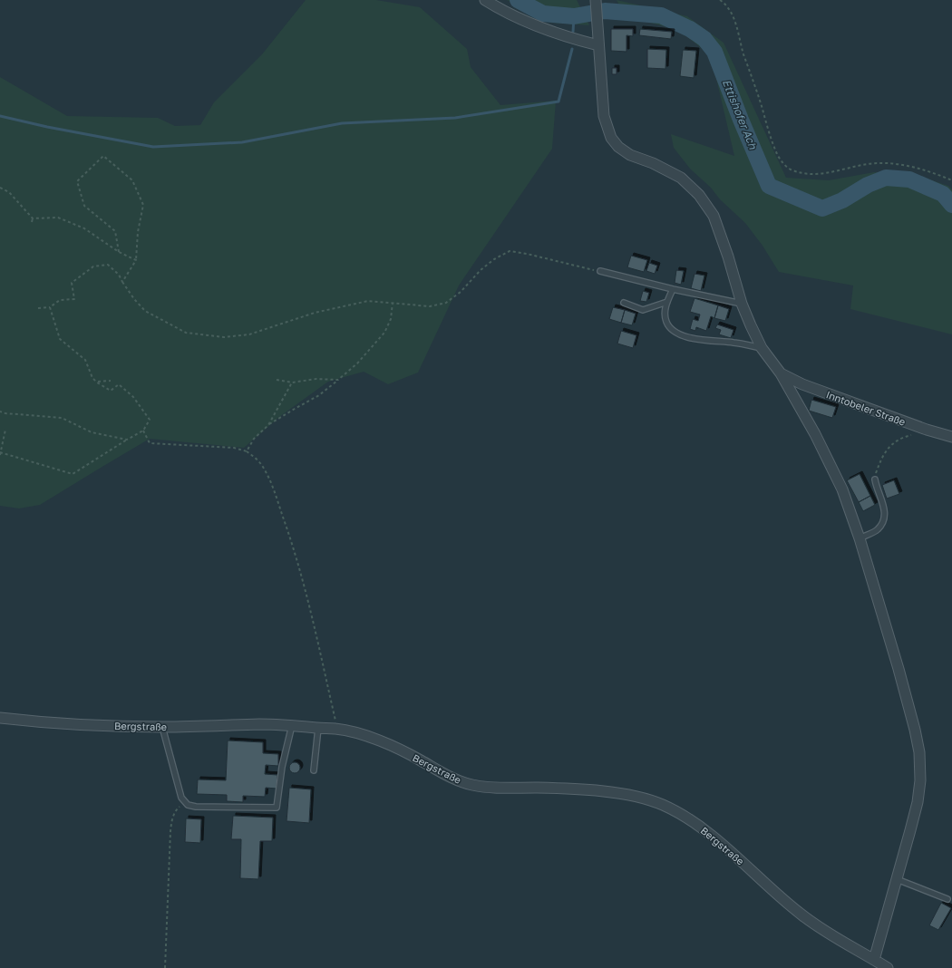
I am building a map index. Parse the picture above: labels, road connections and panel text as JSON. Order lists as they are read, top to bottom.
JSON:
{
  "streets": {
    "street": ["Inntobeler Straße", "Bergstraße"]
  },
  "water": ["Ettishofer Ach"]
}
